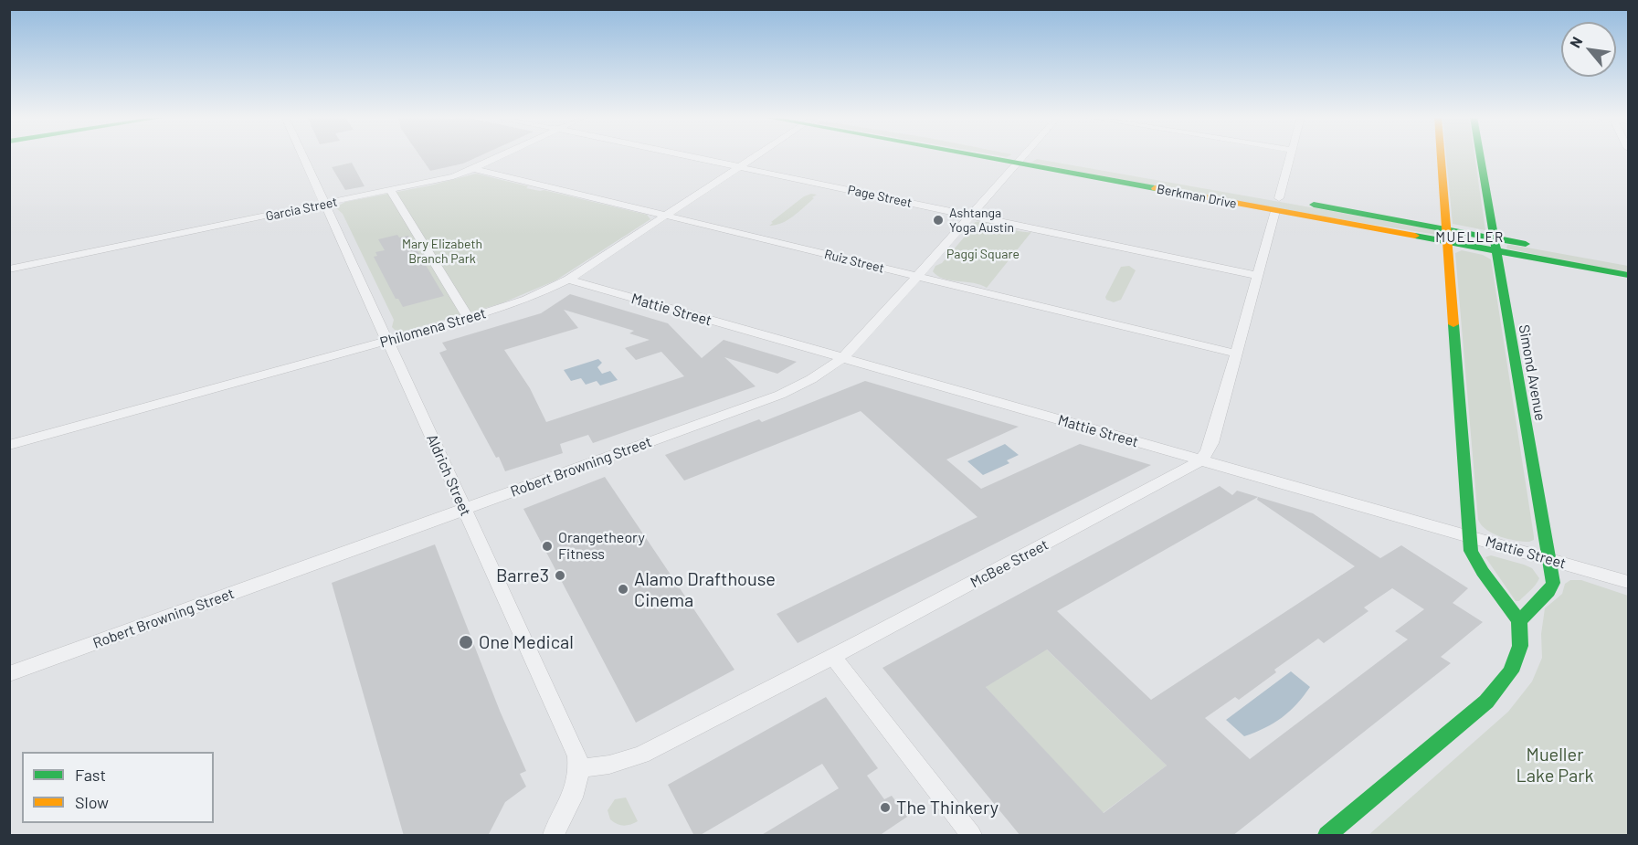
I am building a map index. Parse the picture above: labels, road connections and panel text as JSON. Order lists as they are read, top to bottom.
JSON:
{
  "streets": {
    "street": [
      "Page Street",
      "Berkman Drive",
      "Garcia Street",
      "Ruiz Street",
      "Mattie Street",
      "Philomena Street",
      "Simond Avenue",
      "Robert Browning Street",
      "Aldrich Street",
      "McBee Street"
    ]
  },
  "crossings": [
    ["Page Street", "Philomena Street"],
    ["Page Street", "Robert Browning Street"],
    ["Page Street", "McBee Street"],
    ["Berkman Drive", "Simond Avenue"],
    ["Berkman Drive", "Robert Browning Street"],
    ["Berkman Drive", "McBee Street"],
    ["Garcia Street", "Ruiz Street"],
    ["Garcia Street", "Aldrich Street"],
    ["Ruiz Street", "Philomena Street"],
    ["Ruiz Street", "Robert Browning Street"],
    ["Ruiz Street", "McBee Street"],
    ["Mattie Street", "Philomena Street"],
    ["Mattie Street", "Simond Avenue"],
    ["Mattie Street", "Robert Browning Street"],
    ["Mattie Street", "McBee Street"],
    ["Philomena Street", "Aldrich Street"],
    ["Robert Browning Street", "Aldrich Street"],
    ["Aldrich Street", "McBee Street"]
  ],
  "districts": ["MUELLER"],
  "parks": ["Mary Elizabeth Branch Park", "Paggi Square", "Mueller Lake Park"],
  "places": [
    "Ashtanga Yoga Austin",
    "Orangetheory Fitness",
    "Barre3",
    "Alamo Drafthouse Cinema",
    "One Medical",
    "The Thinkery"
  ],
  "legend": ["Fast", "Slow"],
  "north": "top left"
}
